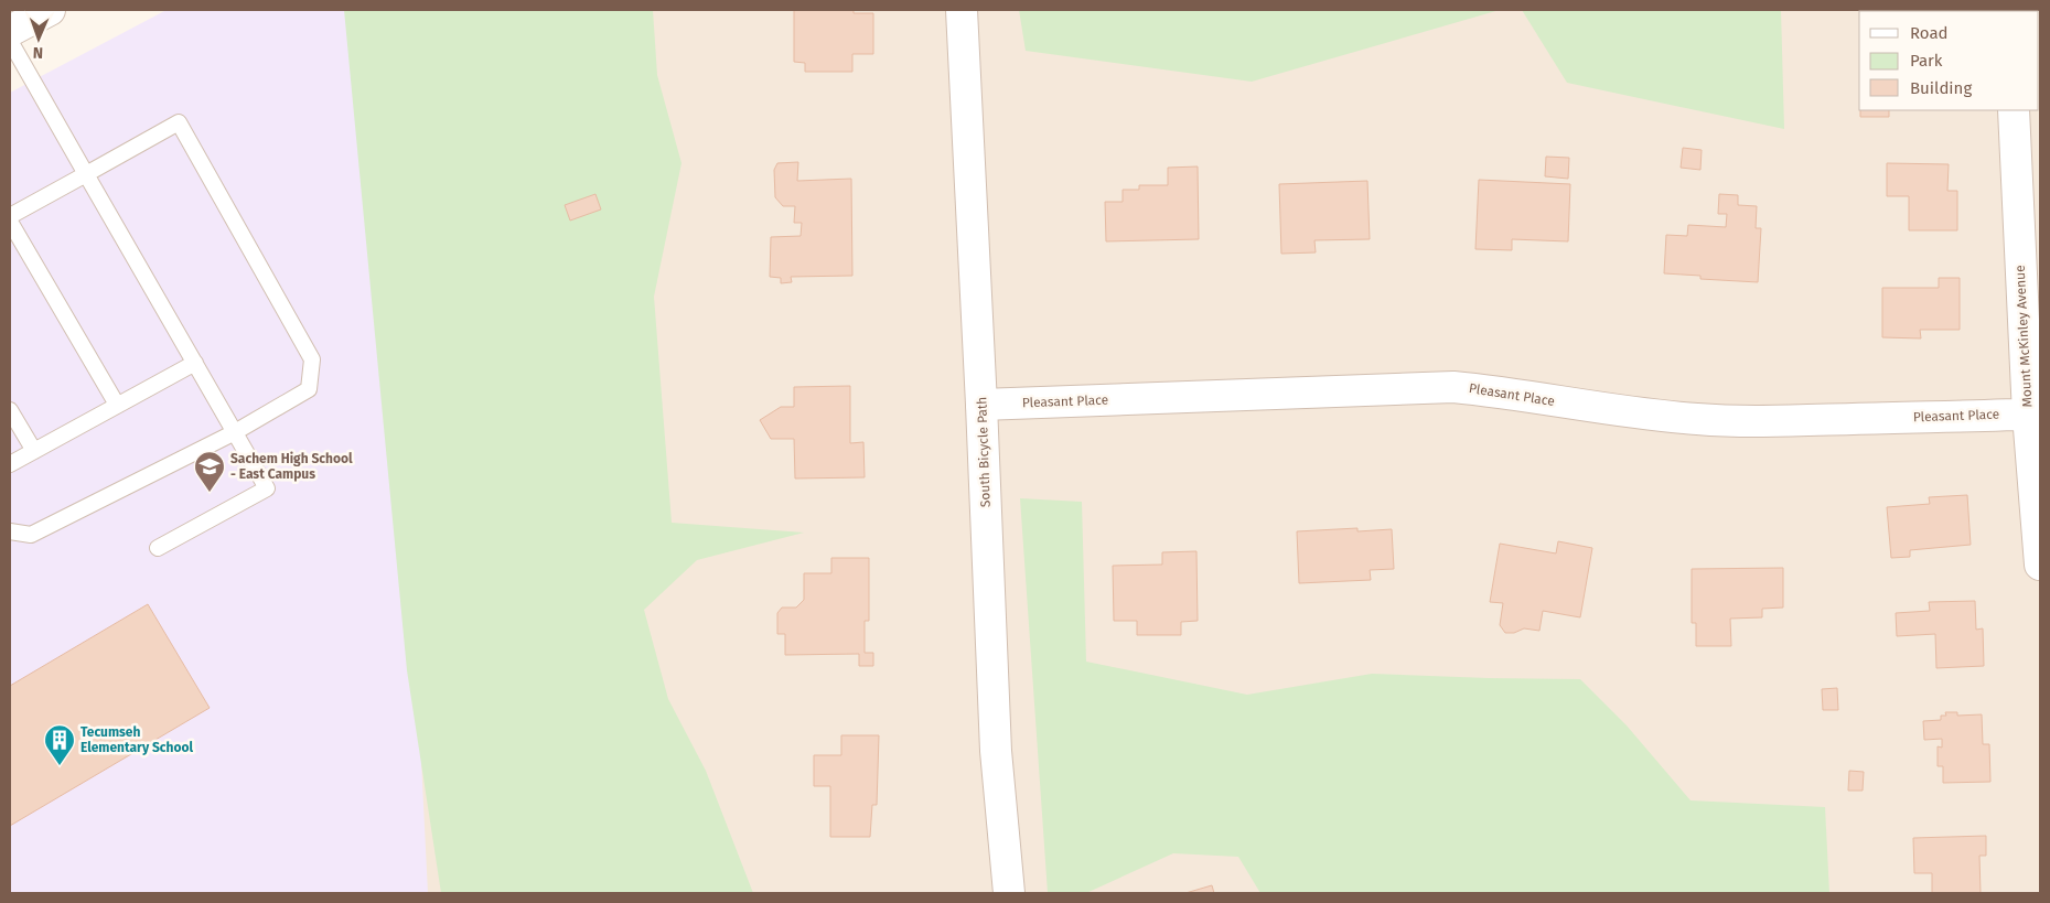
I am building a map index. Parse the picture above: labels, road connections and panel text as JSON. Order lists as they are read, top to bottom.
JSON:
{
  "streets": {
    "street": ["Mount McKinley Avenue", "Pleasant Place", "South Bicycle Path"]
  },
  "crossings": [
    ["Mount McKinley Avenue", "Pleasant Place"],
    ["Pleasant Place", "South Bicycle Path"]
  ],
  "places": {
    "school or university": ["Sachem High School - East Campus"],
    "building": ["Tecumseh Elementary School"]
  },
  "legend": ["Road", "Park", "Building"],
  "north": "bottom"
}
